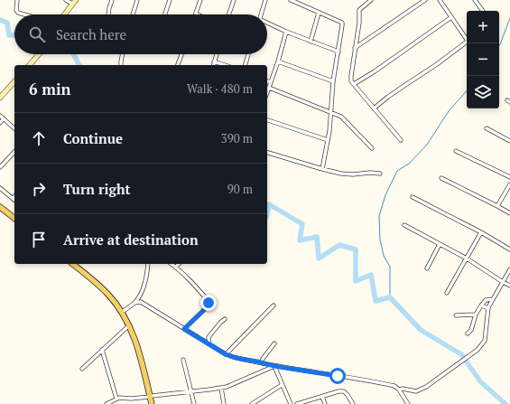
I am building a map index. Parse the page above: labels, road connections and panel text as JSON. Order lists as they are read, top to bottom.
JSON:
{
  "page": {
    "map_buttons": ["+", "−"],
    "search": "Search here",
    "heading": ["6 min", "Walk · 480 m"],
    "list": [
      ["Continue", "390 m"],
      ["Turn right", "90 m"],
      "Arrive at destination"
    ]
  }
}
